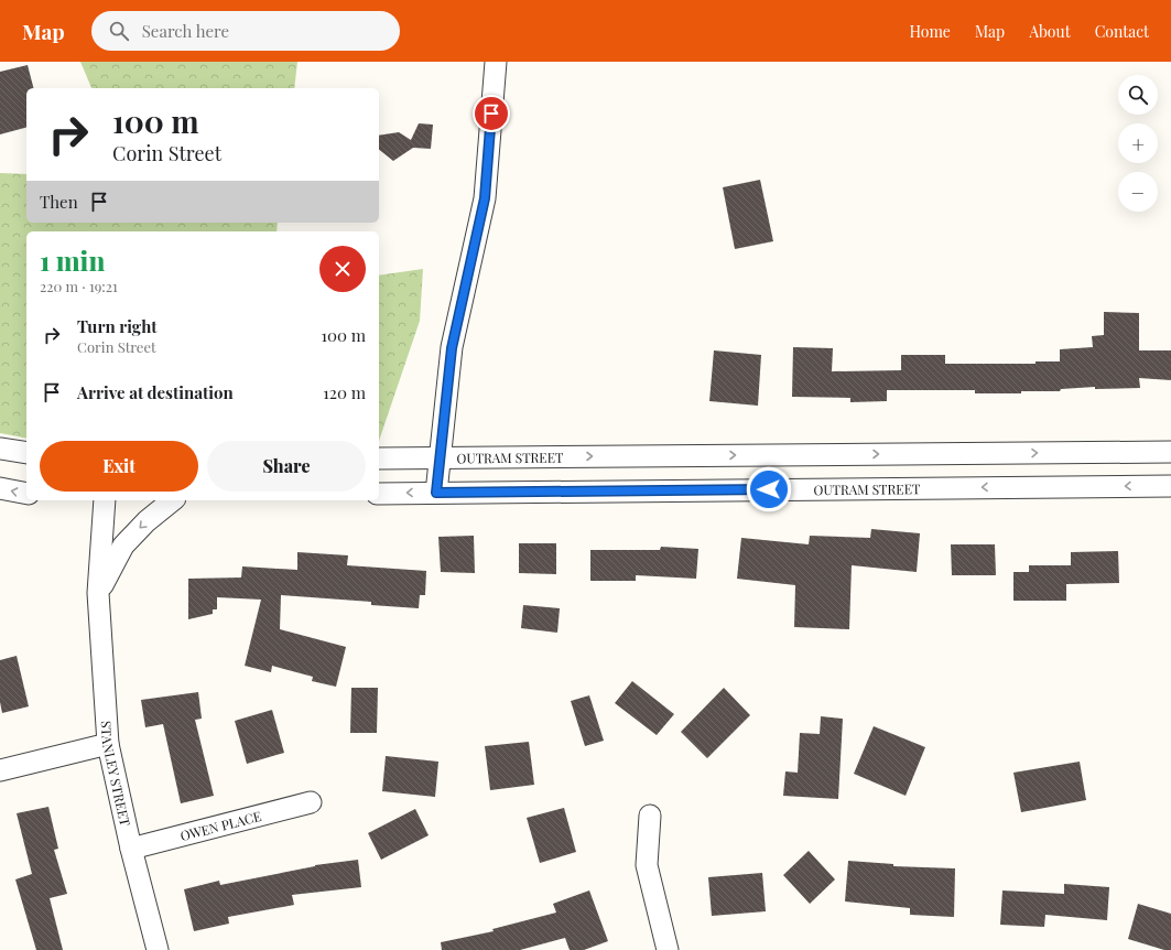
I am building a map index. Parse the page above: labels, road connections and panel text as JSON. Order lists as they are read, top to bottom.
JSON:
{
  "streets": {
    "street": ["OUTRAM STREET", "STANLEY STREET", "OWEN PLACE"]
  },
  "crossings": [
    ["STANLEY STREET", "OWEN PLACE"]
  ],
  "page": {
    "header": "Map",
    "search": "Search here",
    "nav": [
      "Home",
      "Map",
      "About",
      "Contact"
    ],
    "map_buttons": ["+", "−"],
    "turn": ["100 m", "Corin Street"],
    "then": "Then",
    "heading": ["1 min", "220 m · 19:21"],
    "list": [
      {
        "name": "Turn right",
        "note": "Corin Street",
        "value": "100 m"
      },
      {
        "name": "Arrive at destination",
        "value": "120 m"
      }
    ],
    "buttons": ["Exit", "Share"]
  }
}
